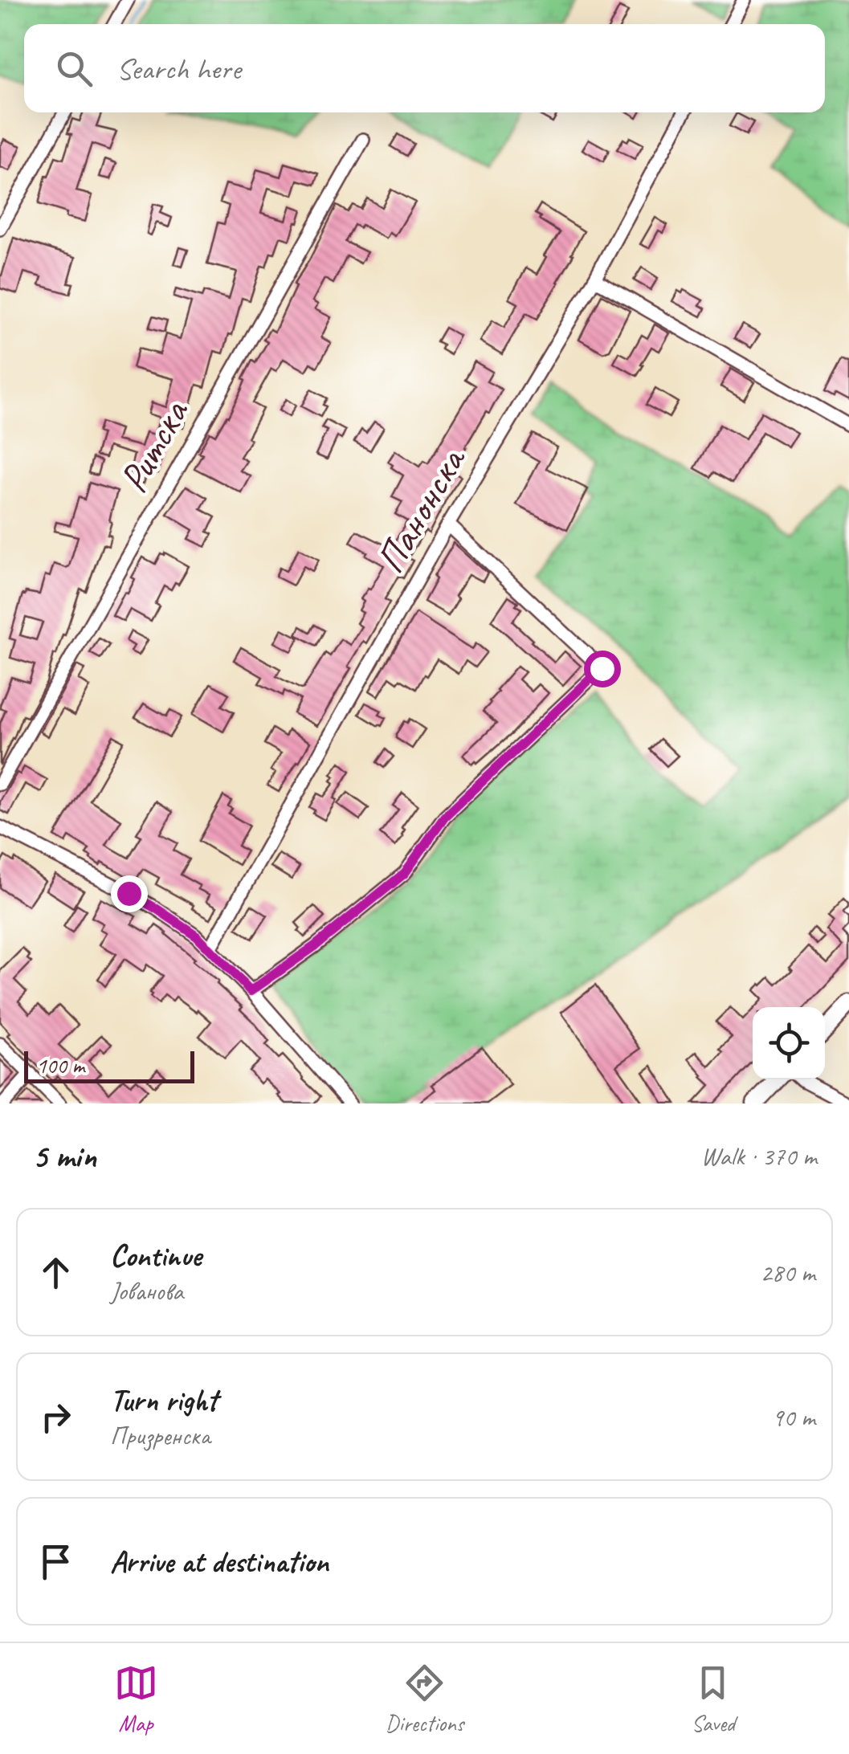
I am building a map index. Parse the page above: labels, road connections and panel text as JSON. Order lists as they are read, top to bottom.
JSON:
{
  "streets": {
    "street": ["Ритска", "Панонска"]
  },
  "scale_bar": "100 m",
  "page": {
    "search": "Search here",
    "scale": "100 m",
    "heading": ["5 min", "Walk · 370 m"],
    "list": [
      ["Continue", "Јованова", "280 m"],
      ["Turn right", "Призренска", "90 m"],
      "Arrive at destination"
    ],
    "nav": ["Map", "Directions", "Saved"]
  }
}
